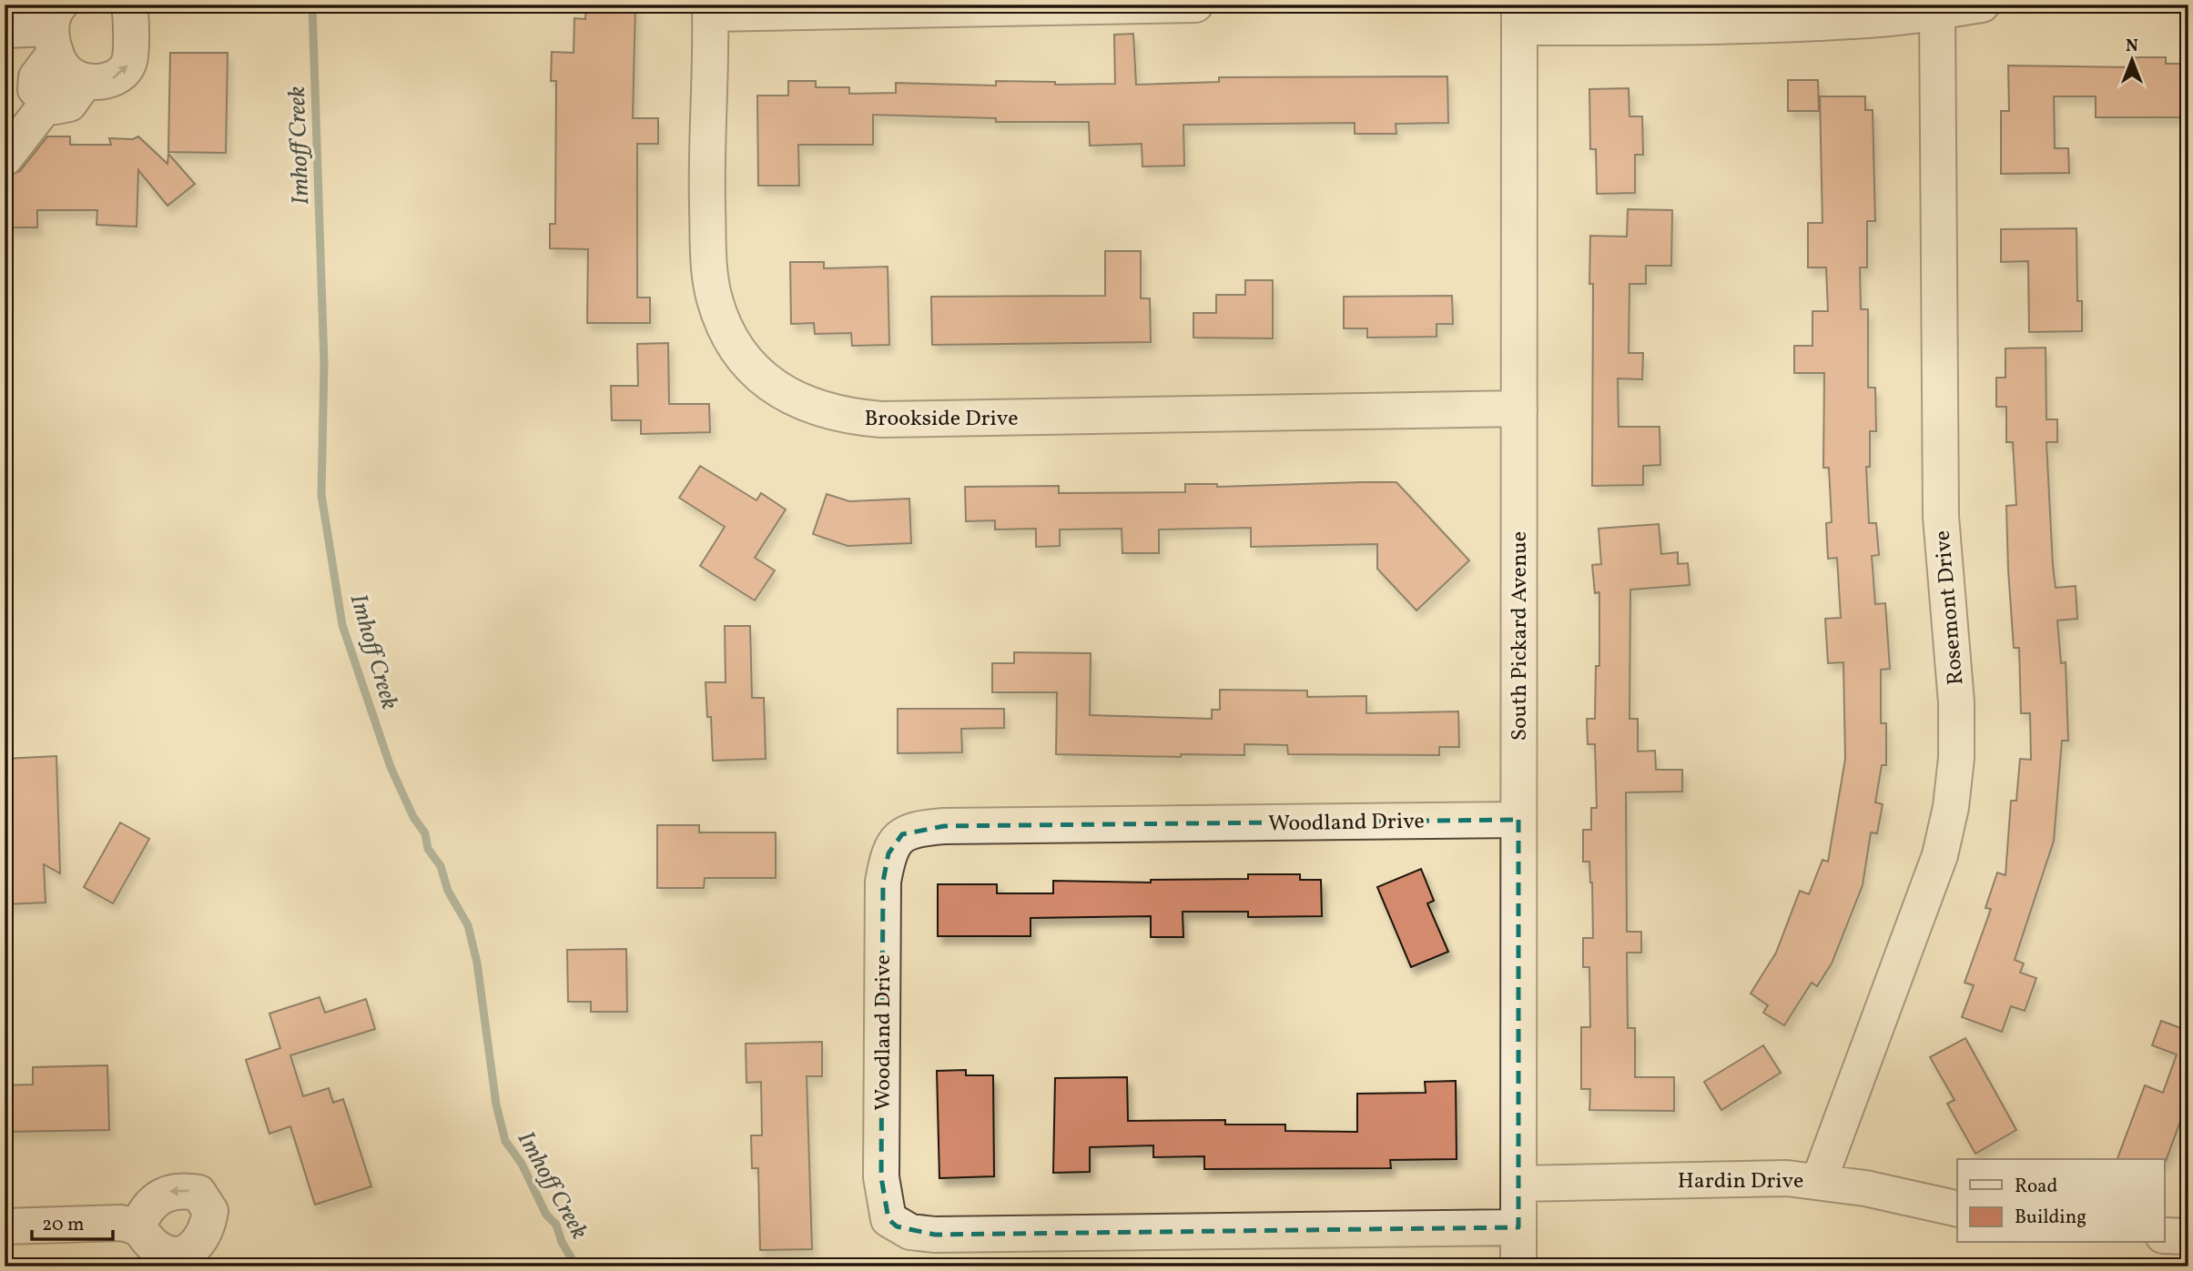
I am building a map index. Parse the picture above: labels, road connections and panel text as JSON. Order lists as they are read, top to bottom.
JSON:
{
  "streets": {
    "street": [
      "Brookside Drive",
      "Rosemont Drive",
      "South Pickard Avenue",
      "Woodland Drive",
      "Hardin Drive"
    ]
  },
  "crossings": [
    ["Brookside Drive", "South Pickard Avenue"],
    ["Rosemont Drive", "Hardin Drive"],
    ["South Pickard Avenue", "Woodland Drive"],
    ["South Pickard Avenue", "Hardin Drive"]
  ],
  "water": ["Imhoff Creek"],
  "legend": ["Road", "Building"],
  "scale_bar": "20 m",
  "north": "top"
}
